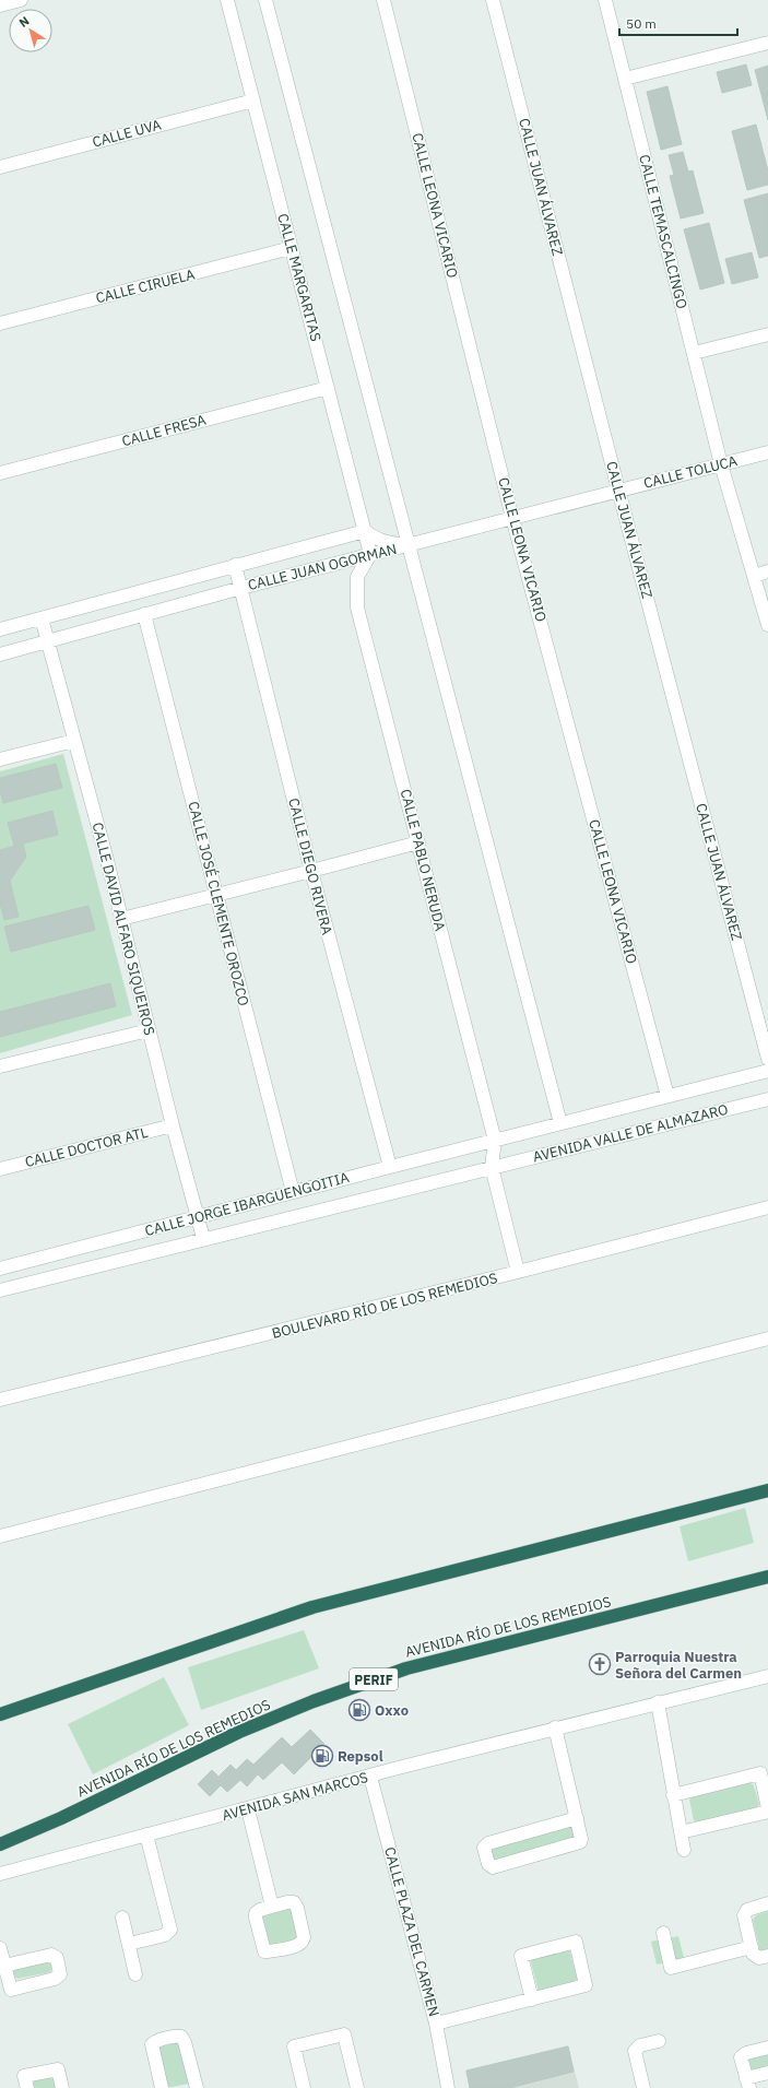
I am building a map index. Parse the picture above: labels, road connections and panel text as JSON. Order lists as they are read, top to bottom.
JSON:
{
  "streets": {
    "highway": ["AVENIDA RÍO DE LOS REMEDIOS", "PERIF"],
    "street": [
      "CALLE UVA",
      "CALLE JUAN ÁLVAREZ",
      "CALLE LEONA VICARIO",
      "CALLE TEMASCALCINGO",
      "CALLE MARGARITAS",
      "CALLE CIRUELA",
      "CALLE FRESA",
      "CALLE TOLUCA",
      "CALLE JUAN OGORMAN",
      "CALLE PABLO NERUDA",
      "CALLE DIEGO RIVERA",
      "CALLE JOSÉ CLEMENTE OROZCO",
      "CALLE DAVID ALFARO SIQUEIROS",
      "AVENIDA VALLE DE ALMAZARO",
      "CALLE DOCTOR ATL",
      "CALLE JORGE IBARGUENGOITIA",
      "BOULEVARD RÍO DE LOS REMEDIOS",
      "AVENIDA SAN MARCOS",
      "CALLE PLAZA DEL CARMEN"
    ]
  },
  "crossings": [
    ["CALLE UVA", "CALLE MARGARITAS"],
    ["CALLE JUAN ÁLVAREZ", "CALLE TOLUCA"],
    ["CALLE LEONA VICARIO", "CALLE TOLUCA"],
    ["CALLE LEONA VICARIO", "AVENIDA VALLE DE ALMAZARO"],
    ["CALLE TEMASCALCINGO", "CALLE TOLUCA"],
    ["CALLE MARGARITAS", "CALLE CIRUELA"],
    ["CALLE MARGARITAS", "CALLE FRESA"],
    ["CALLE MARGARITAS", "CALLE JUAN OGORMAN"],
    ["CALLE MARGARITAS", "CALLE PABLO NERUDA"],
    ["CALLE TOLUCA", "CALLE JUAN OGORMAN"],
    ["CALLE JUAN OGORMAN", "CALLE PABLO NERUDA"],
    ["CALLE JUAN OGORMAN", "CALLE DIEGO RIVERA"],
    ["CALLE JUAN OGORMAN", "CALLE JOSÉ CLEMENTE OROZCO"],
    ["CALLE JUAN OGORMAN", "CALLE DAVID ALFARO SIQUEIROS"],
    ["CALLE PABLO NERUDA", "AVENIDA VALLE DE ALMAZARO"],
    ["CALLE PABLO NERUDA", "CALLE JORGE IBARGUENGOITIA"],
    ["CALLE DIEGO RIVERA", "CALLE JORGE IBARGUENGOITIA"],
    ["CALLE JOSÉ CLEMENTE OROZCO", "CALLE JORGE IBARGUENGOITIA"],
    ["CALLE DAVID ALFARO SIQUEIROS", "CALLE DOCTOR ATL"],
    ["CALLE DAVID ALFARO SIQUEIROS", "CALLE JORGE IBARGUENGOITIA"],
    ["AVENIDA VALLE DE ALMAZARO", "CALLE JORGE IBARGUENGOITIA"],
    ["AVENIDA SAN MARCOS", "CALLE PLAZA DEL CARMEN"]
  ],
  "places": {
    "church": ["Parroquia Nuestra Señora del Carmen"],
    "fuel station": ["Oxxo", "Repsol"]
  },
  "scale_bar": "50 m",
  "north": "top left"
}
